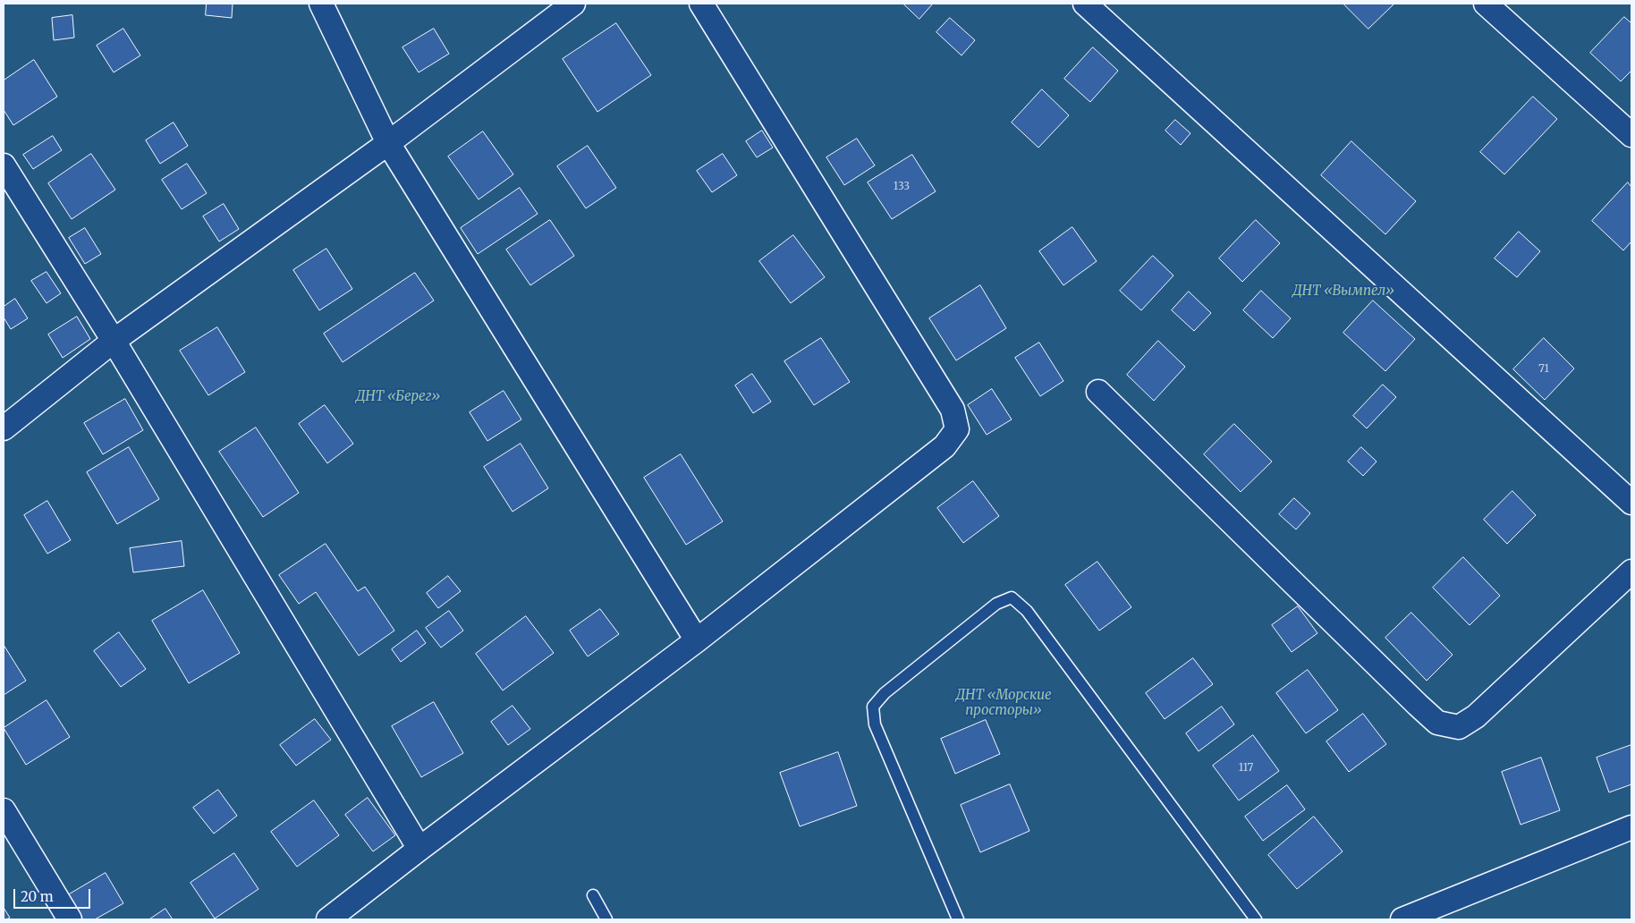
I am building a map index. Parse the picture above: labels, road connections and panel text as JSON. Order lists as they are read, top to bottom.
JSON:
{
  "parks": ["ДНТ «Вымпел»", "ДНТ «Берег»", "ДНТ «Морские просторы»"],
  "house_numbers": ["133", "71", "117"],
  "scale_bar": "20 m"
}
